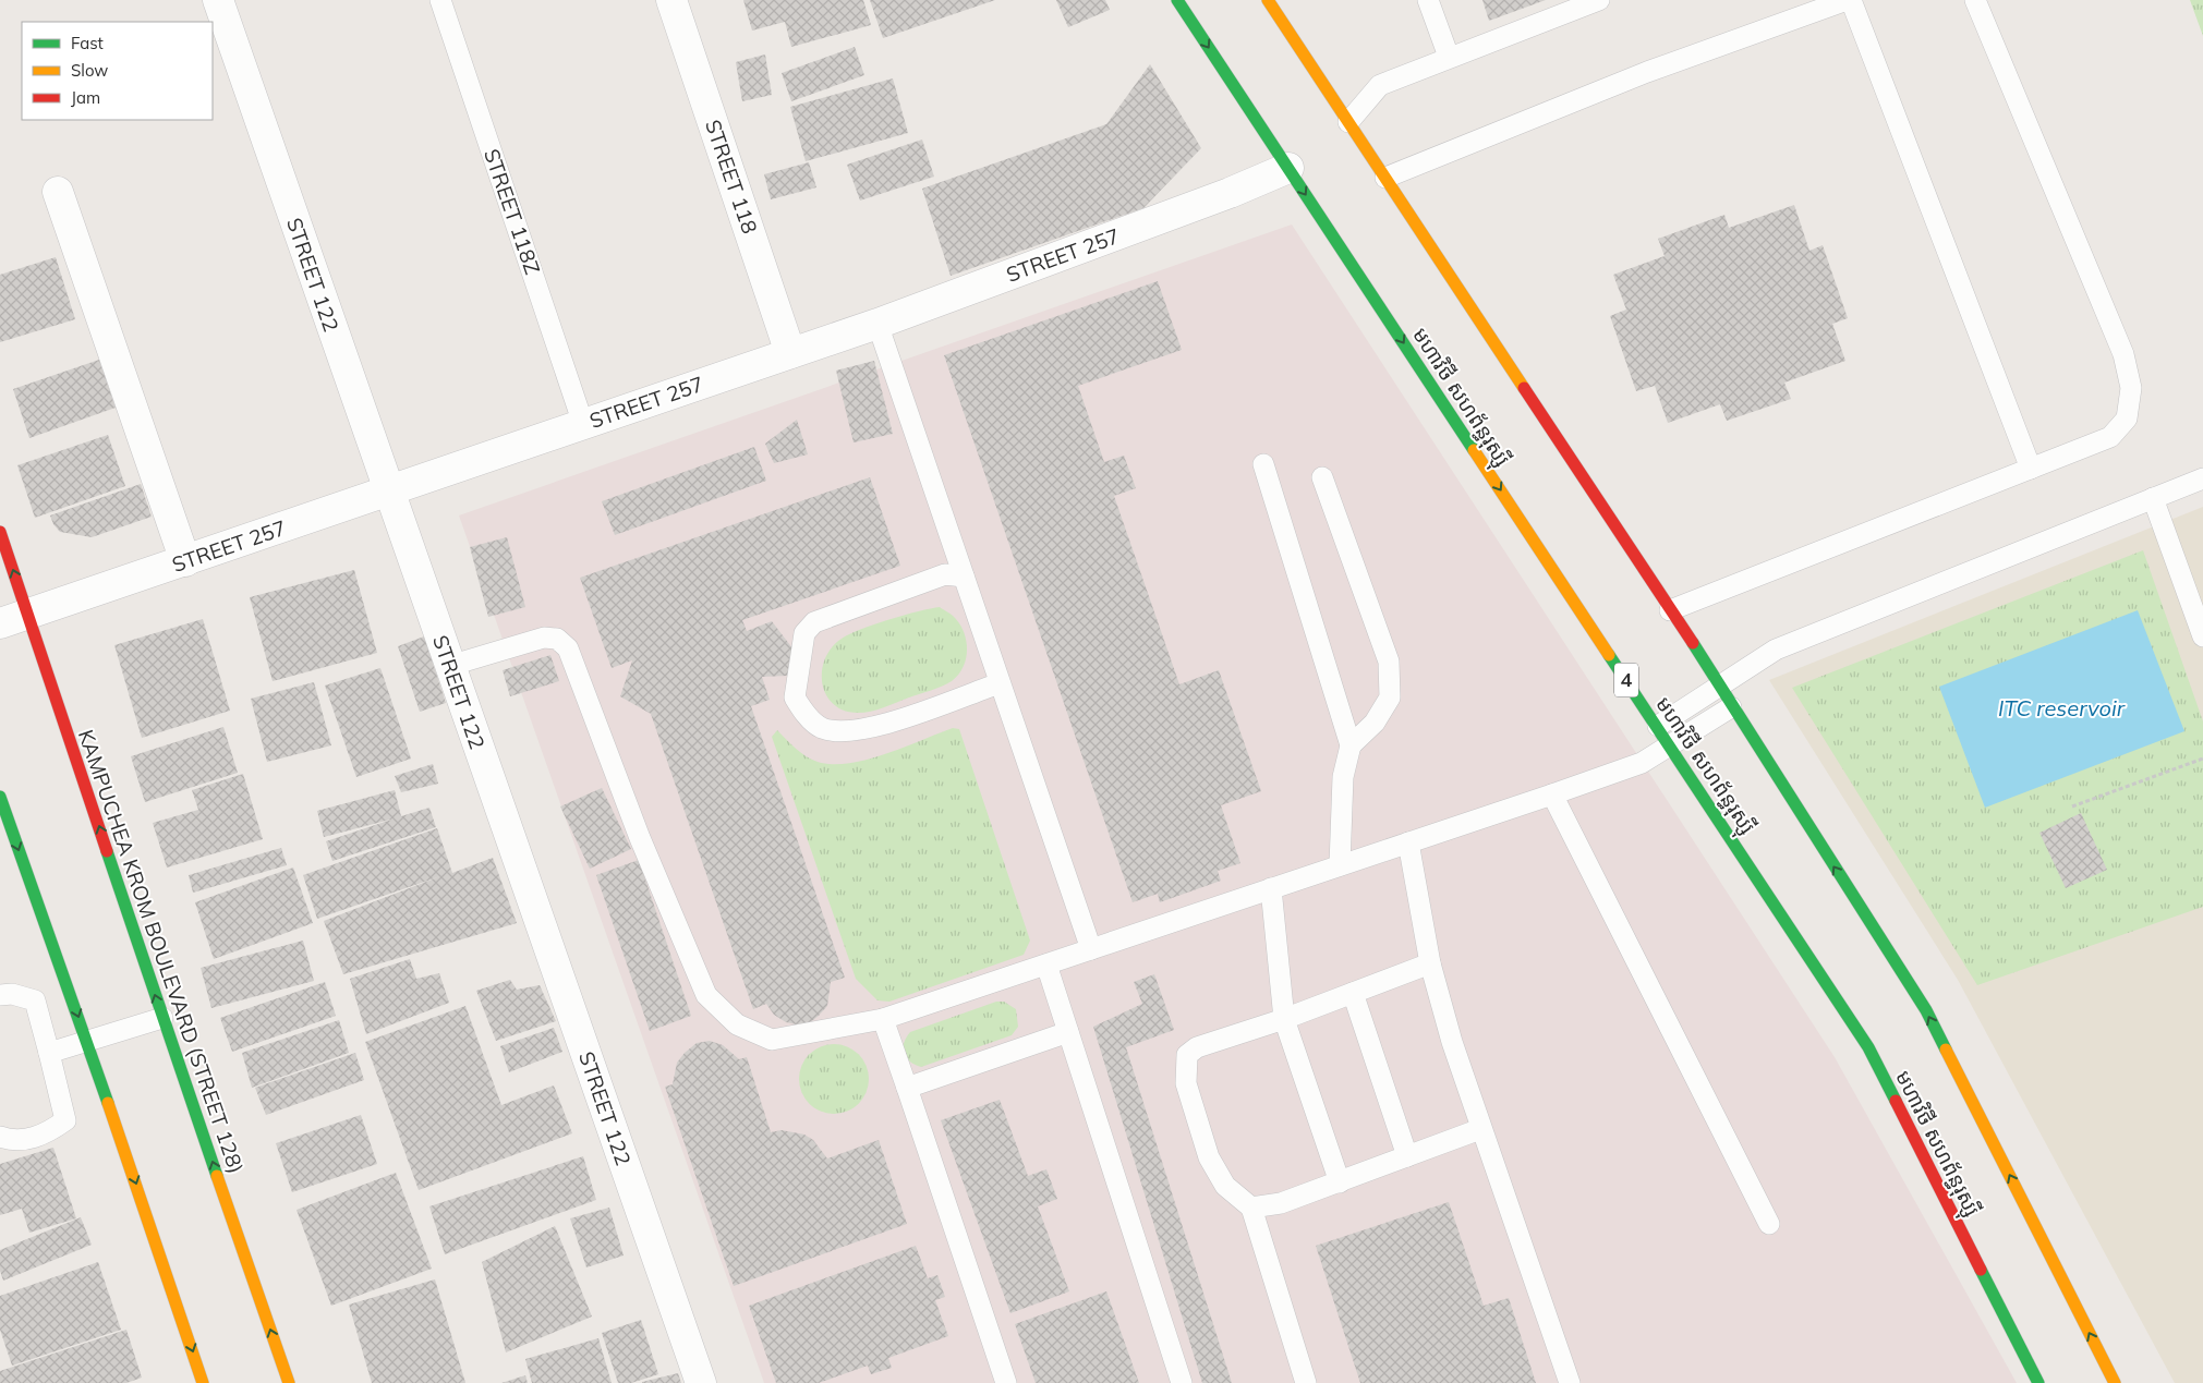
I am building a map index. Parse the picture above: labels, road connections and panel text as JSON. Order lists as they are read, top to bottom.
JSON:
{
  "streets": {
    "main road": ["មហាវិថី សហព័ន្ធរុស្ស៊ី", "4", "KAMPUCHEA KROM BOULEVARD (STREET 128)"],
    "street": ["STREET 118", "STREET 257", "STREET 122"],
    "lane": ["STREET 118Z"]
  },
  "crossings": [
    ["STREET 118", "STREET 257"],
    ["STREET 118Z", "STREET 257"],
    ["STREET 257", "STREET 122"],
    ["STREET 257", "មហាវិថី សហព័ន្ធរុស្ស៊ី"],
    ["STREET 257", "KAMPUCHEA KROM BOULEVARD (STREET 128)"]
  ],
  "water": ["ITC reservoir"],
  "legend": ["Fast", "Slow", "Jam"]
}
